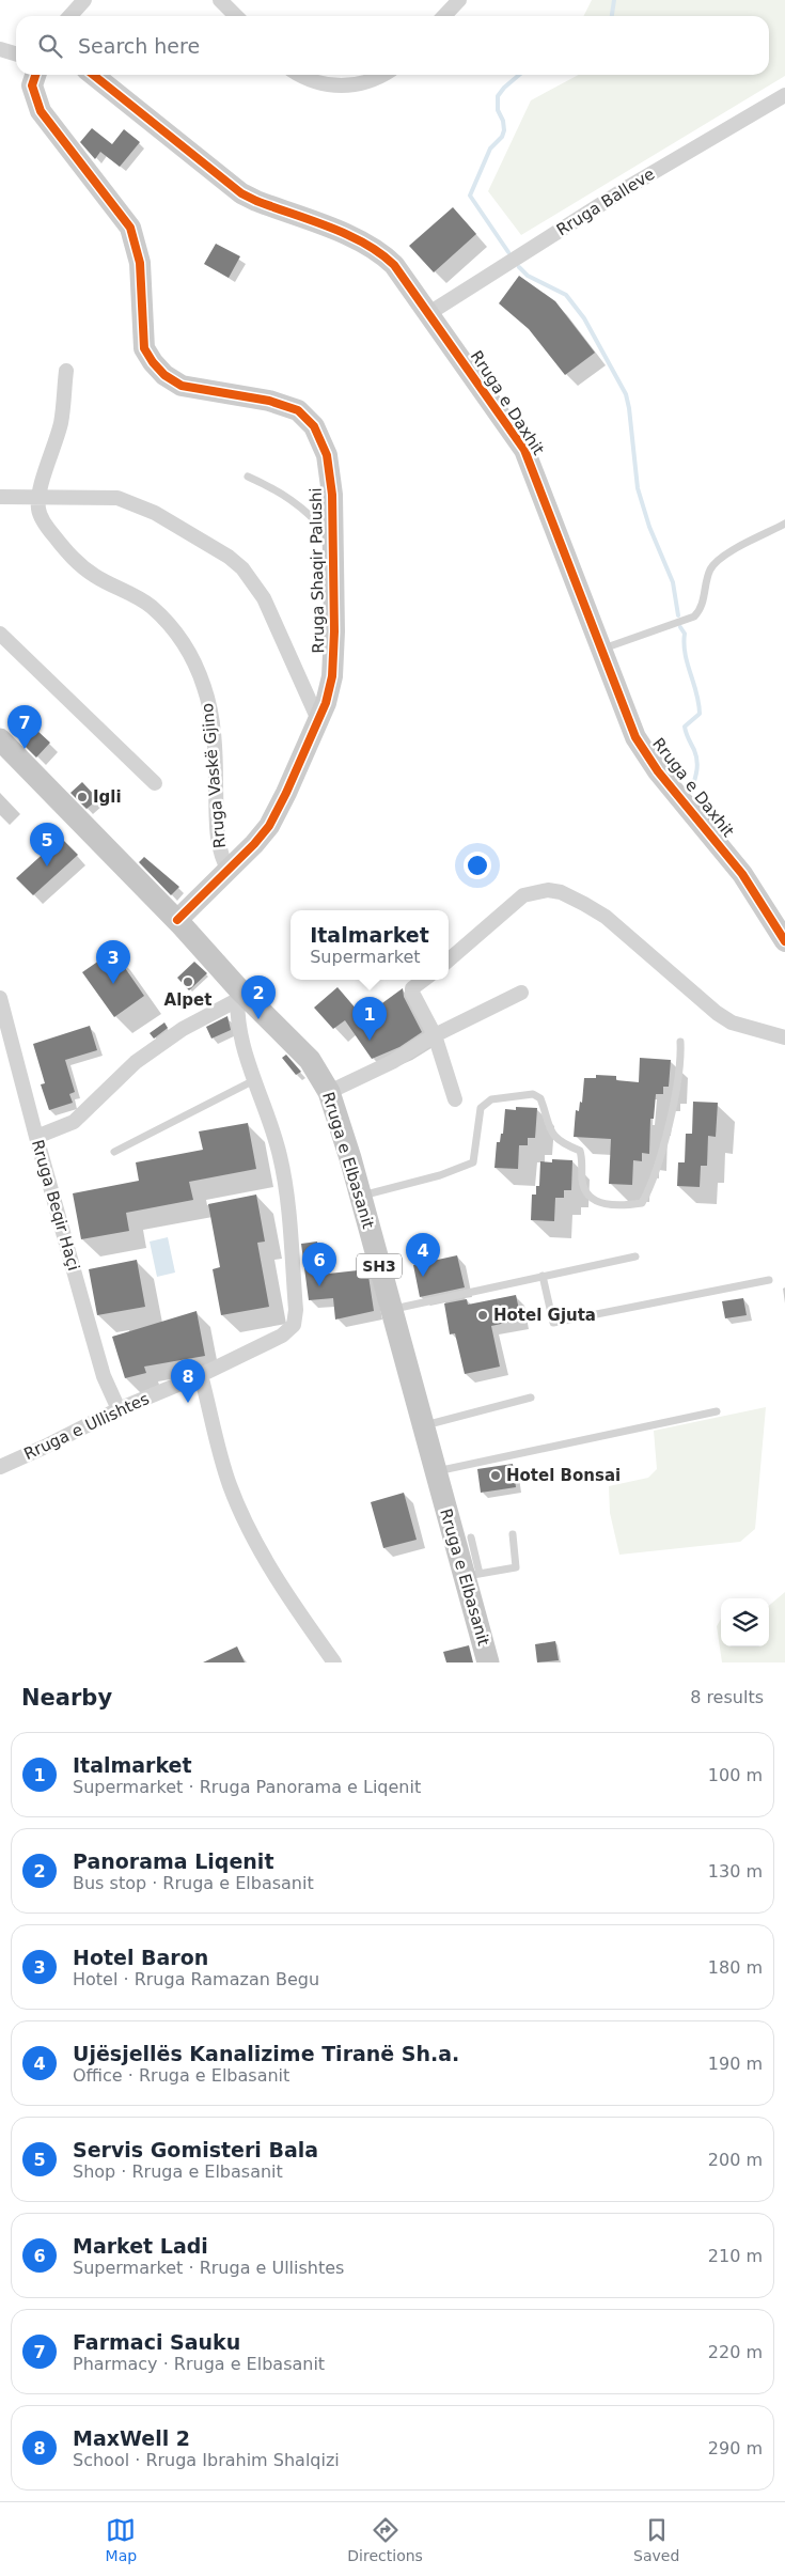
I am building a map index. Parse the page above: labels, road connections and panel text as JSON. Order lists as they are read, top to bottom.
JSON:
{
  "streets": {
    "main road": ["Rruga e Elbasanit", "SH3"],
    "street": [
      "Rruga Balleve",
      "Rruga e Daxhit",
      "Rruga Shaqir Palushi",
      "Rruga Vaskë Gjino",
      "Rruga Beqir Haçi",
      "Rruga e Ullishtes"
    ]
  },
  "crossings": [
    ["Rruga Balleve", "Rruga e Daxhit"],
    ["Rruga Shaqir Palushi", "Rruga Vaskë Gjino"],
    ["Rruga Shaqir Palushi", "Rruga e Elbasanit"],
    ["Rruga e Elbasanit", "Rruga e Ullishtes"],
    ["Rruga Beqir Haçi", "Rruga e Ullishtes"]
  ],
  "places": [
    "Igli",
    "Alpet",
    "Hotel Gjuta",
    "Hotel Bonsai"
  ],
  "page": {
    "search": "Search here",
    "pins": [
      "7",
      "5",
      "3",
      "2",
      "1",
      "4",
      "6",
      "8"
    ],
    "popup": ["Italmarket", "Supermarket"],
    "heading": ["Nearby", "8 results"],
    "list": [
      {
        "mark": "1",
        "name": "Italmarket",
        "note": "Supermarket · Rruga Panorama e Liqenit",
        "value": "100 m"
      },
      {
        "mark": "2",
        "name": "Panorama Liqenit",
        "note": "Bus stop · Rruga e Elbasanit",
        "value": "130 m"
      },
      {
        "mark": "3",
        "name": "Hotel Baron",
        "note": "Hotel · Rruga Ramazan Begu",
        "value": "180 m"
      },
      {
        "mark": "4",
        "name": "Ujësjellës Kanalizime Tiranë Sh.a.",
        "note": "Office · Rruga e Elbasanit",
        "value": "190 m"
      },
      {
        "mark": "5",
        "name": "Servis Gomisteri Bala",
        "note": "Shop · Rruga e Elbasanit",
        "value": "200 m"
      },
      {
        "mark": "6",
        "name": "Market Ladi",
        "note": "Supermarket · Rruga e Ullishtes",
        "value": "210 m"
      },
      {
        "mark": "7",
        "name": "Farmaci Sauku",
        "note": "Pharmacy · Rruga e Elbasanit",
        "value": "220 m"
      },
      {
        "mark": "8",
        "name": "MaxWell 2",
        "note": "School · Rruga Ibrahim Shalqizi",
        "value": "290 m"
      }
    ],
    "nav": ["Map", "Directions", "Saved"]
  }
}
